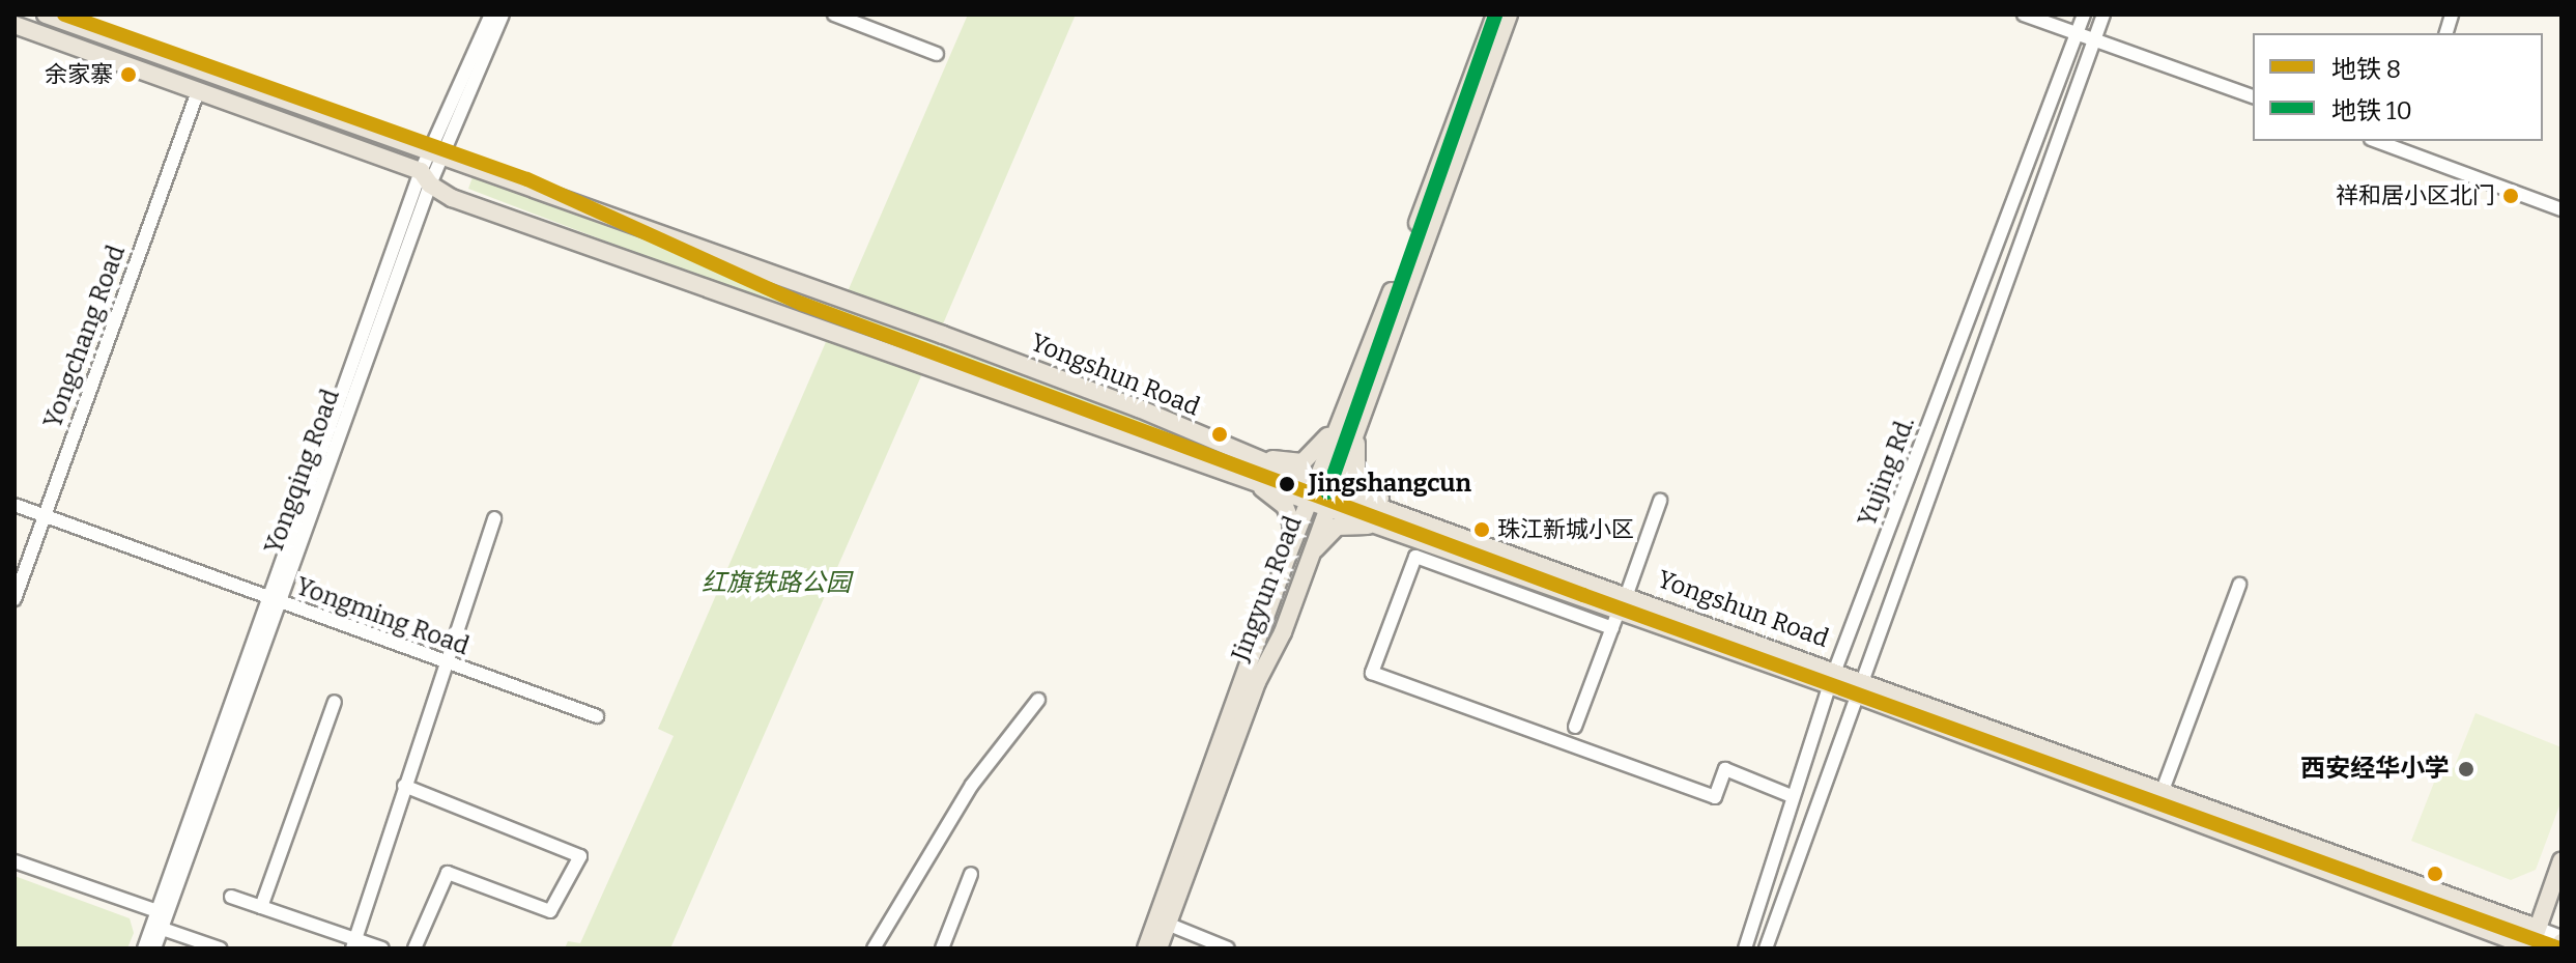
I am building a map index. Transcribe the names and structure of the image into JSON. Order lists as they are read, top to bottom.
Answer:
{
  "streets": {
    "main road": ["Yongshun Road", "Jingyun Road"],
    "street": [
      "Yongchang Road",
      "Yongqing Road",
      "Yujing Rd.",
      "Yongming Road"
    ]
  },
  "crossings": [
    ["Yongchang Road", "Yongshun Road"],
    ["Yongchang Road", "Yongming Road"],
    ["Yongshun Road", "Yongqing Road"],
    ["Yongshun Road", "Yujing Rd."],
    ["Yongshun Road", "Jingyun Road"],
    ["Yongqing Road", "Yongming Road"]
  ],
  "parks": ["红旗铁路公园"],
  "places": [
    "余家寨",
    "祥和居小区北门",
    "Jingshangcun",
    "珠江新城小区",
    "西安经华小学"
  ],
  "lines": ["metro line 8", "metro line 10"],
  "legend": ["地铁 8", "地铁 10"]
}
